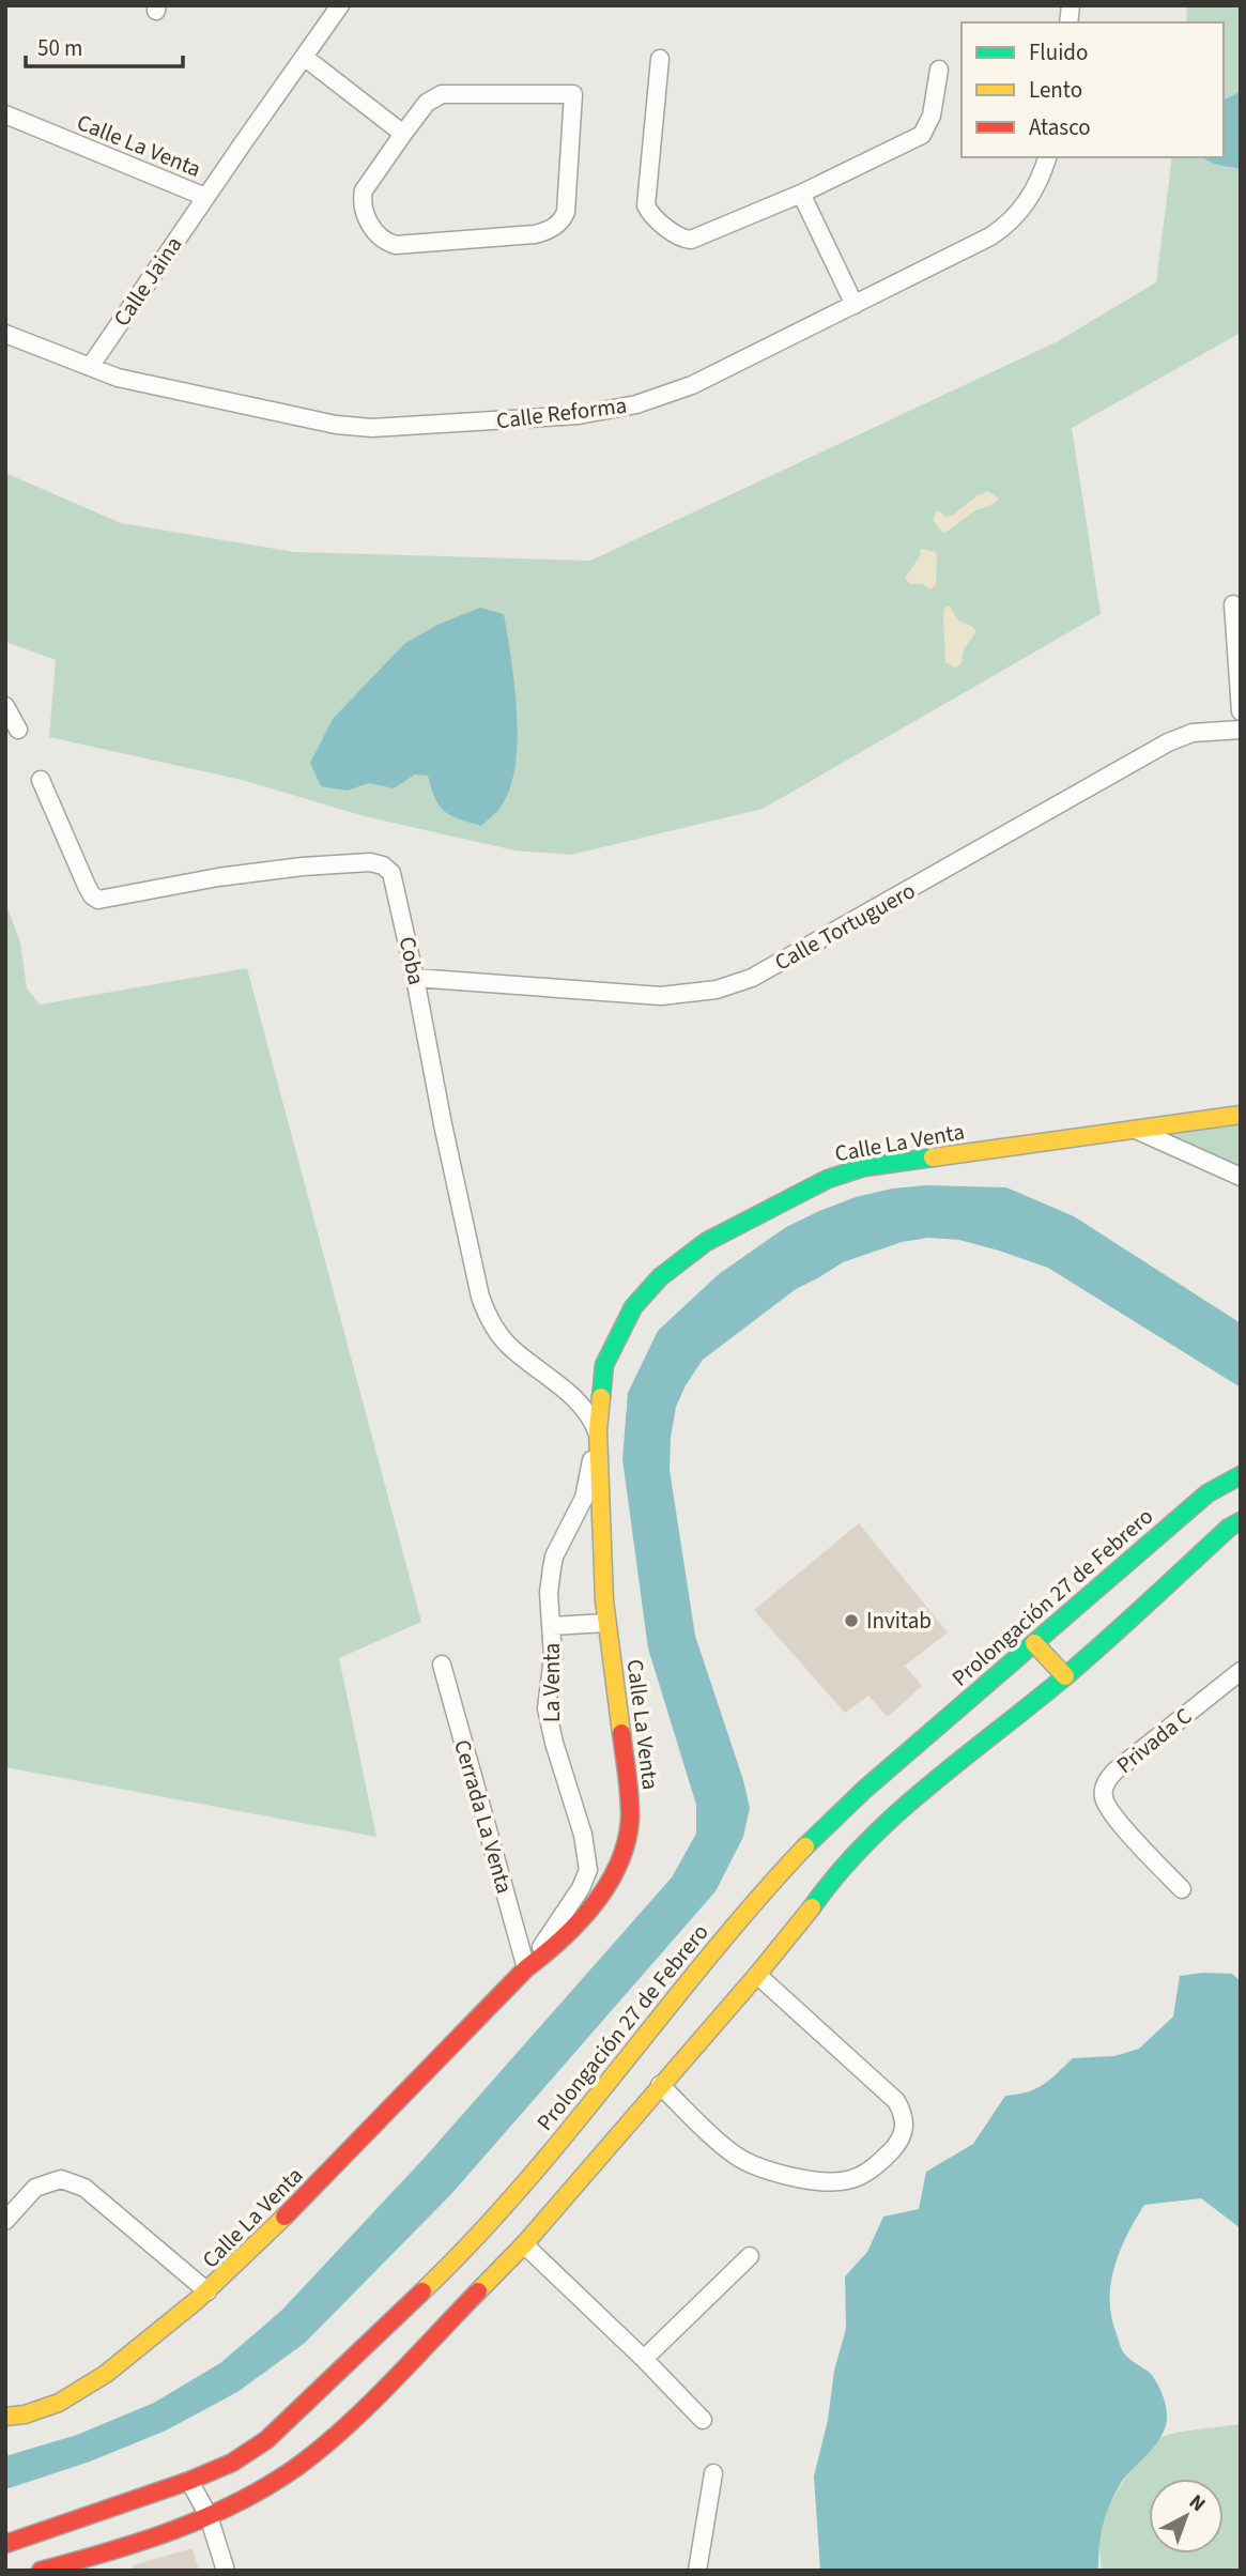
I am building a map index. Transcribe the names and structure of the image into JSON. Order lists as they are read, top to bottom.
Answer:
{
  "streets": {
    "street": [
      "Calle La Venta",
      "Calle Jaina",
      "Calle Reforma",
      "Calle Tortuguero",
      "Coba",
      "Prolongación 27 de Febrero",
      "La Venta",
      "Privada C",
      "Cerrada La Venta"
    ]
  },
  "crossings": [
    ["Calle La Venta", "Calle Jaina"],
    ["Calle La Venta", "Coba"],
    ["Calle La Venta", "La Venta"],
    ["Calle La Venta", "Cerrada La Venta"],
    ["Calle Jaina", "Calle Reforma"],
    ["Calle Tortuguero", "Coba"],
    ["Coba", "La Venta"],
    ["La Venta", "Cerrada La Venta"]
  ],
  "places": ["Invitab"],
  "legend": ["Fluido", "Lento", "Atasco"],
  "scale_bar": "50 m",
  "north": "top right"
}
